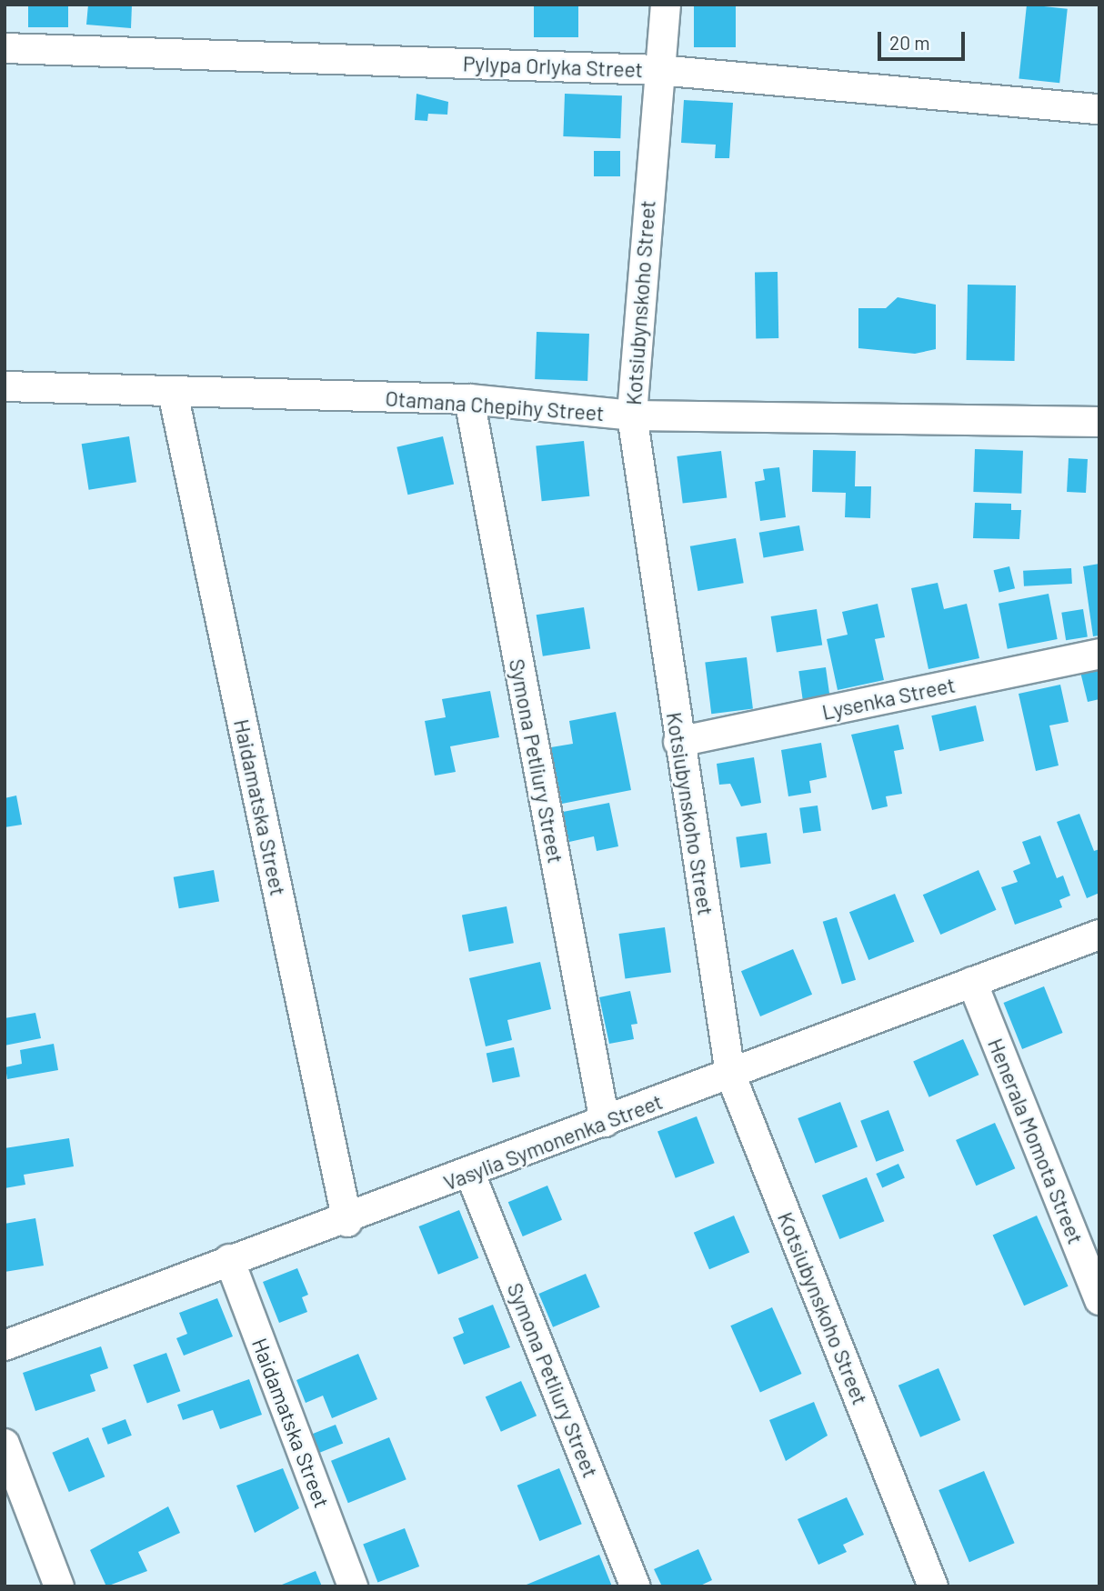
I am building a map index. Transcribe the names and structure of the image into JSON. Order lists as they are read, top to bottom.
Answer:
{
  "streets": {
    "street": [
      "Pylypa Orlyka Street",
      "Kotsiubynskoho Street",
      "Otamana Chepihy Street",
      "Lysenka Street",
      "Symona Petliury Street",
      "Haidamatska Street",
      "Henerala Momota Street",
      "Vasylia Symonenka Street"
    ]
  },
  "crossings": [
    ["Pylypa Orlyka Street", "Kotsiubynskoho Street"],
    ["Kotsiubynskoho Street", "Otamana Chepihy Street"],
    ["Kotsiubynskoho Street", "Lysenka Street"],
    ["Kotsiubynskoho Street", "Vasylia Symonenka Street"],
    ["Otamana Chepihy Street", "Symona Petliury Street"],
    ["Otamana Chepihy Street", "Haidamatska Street"],
    ["Symona Petliury Street", "Vasylia Symonenka Street"],
    ["Haidamatska Street", "Vasylia Symonenka Street"],
    ["Henerala Momota Street", "Vasylia Symonenka Street"]
  ],
  "scale_bar": "20 m"
}
